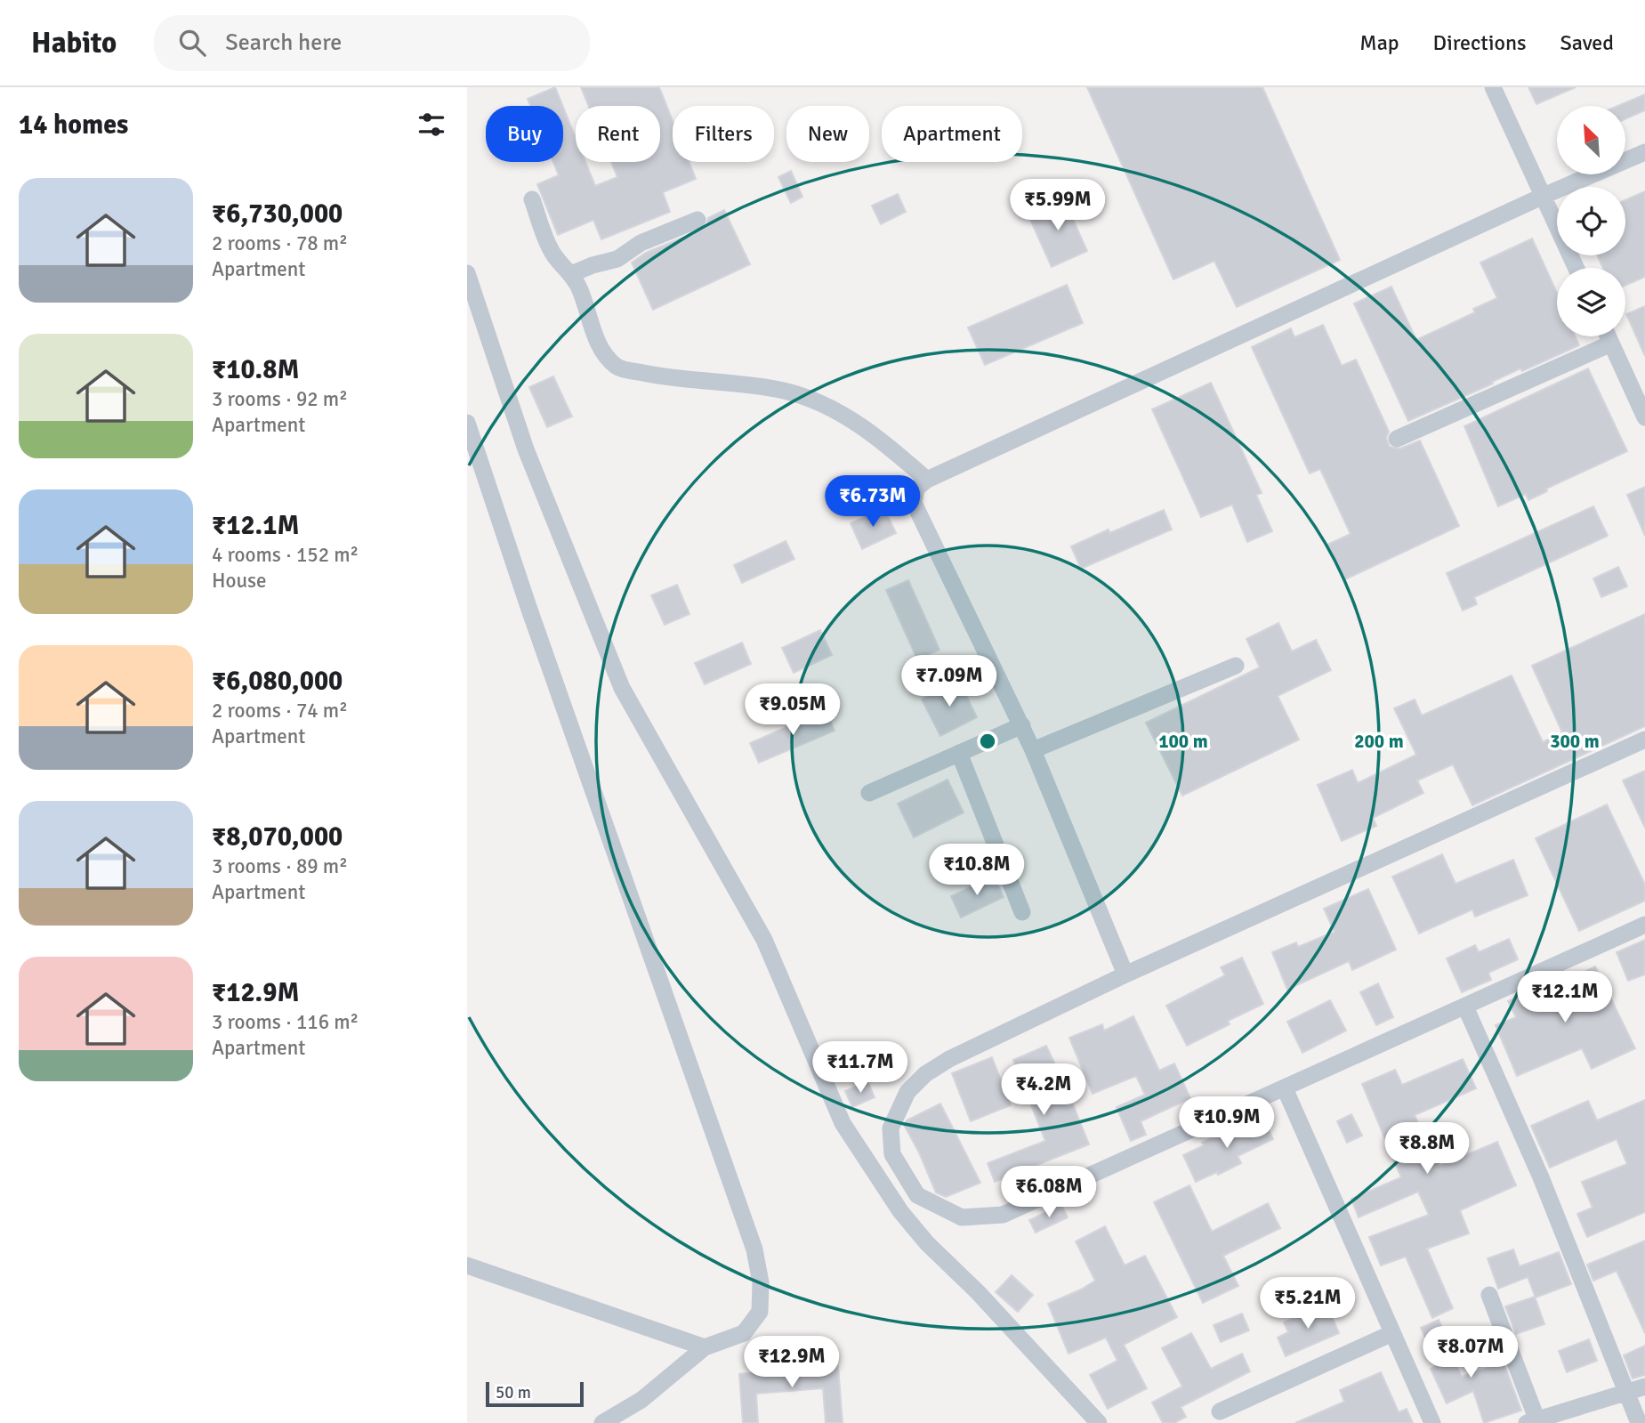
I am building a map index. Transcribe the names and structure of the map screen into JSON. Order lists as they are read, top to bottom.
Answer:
{
  "scale_bar": "50 m",
  "north": "top left",
  "page": {
    "header": "Habito",
    "search": "Search here",
    "nav": ["Map", "Directions", "Saved"],
    "heading": "14 homes",
    "chip": [
      "Buy",
      "Rent",
      "Filters",
      "New",
      "Apartment"
    ],
    "list": [
      {
        "name": "₹6,730,000",
        "note": "2 rooms · 78 m² · Apartment"
      },
      {
        "name": "₹10.8M",
        "note": "3 rooms · 92 m² · Apartment"
      },
      {
        "name": "₹12.1M",
        "note": "4 rooms · 152 m² · House"
      },
      {
        "name": "₹6,080,000",
        "note": "2 rooms · 74 m² · Apartment"
      },
      {
        "name": "₹8,070,000",
        "note": "3 rooms · 89 m² · Apartment"
      },
      {
        "name": "₹12.9M",
        "note": "3 rooms · 116 m² · Apartment"
      }
    ],
    "price": [
      "₹5.99M",
      "₹6.73M",
      "₹7.09M",
      "₹9.05M",
      "₹10.8M",
      "₹12.1M",
      "₹11.7M",
      "₹4.2M",
      "₹10.9M",
      "₹8.8M",
      "₹6.08M",
      "₹5.21M",
      "₹8.07M",
      "₹12.9M"
    ],
    "scale": "50 m"
  },
  "rings": ["100 m", "200 m", "300 m"]
}
